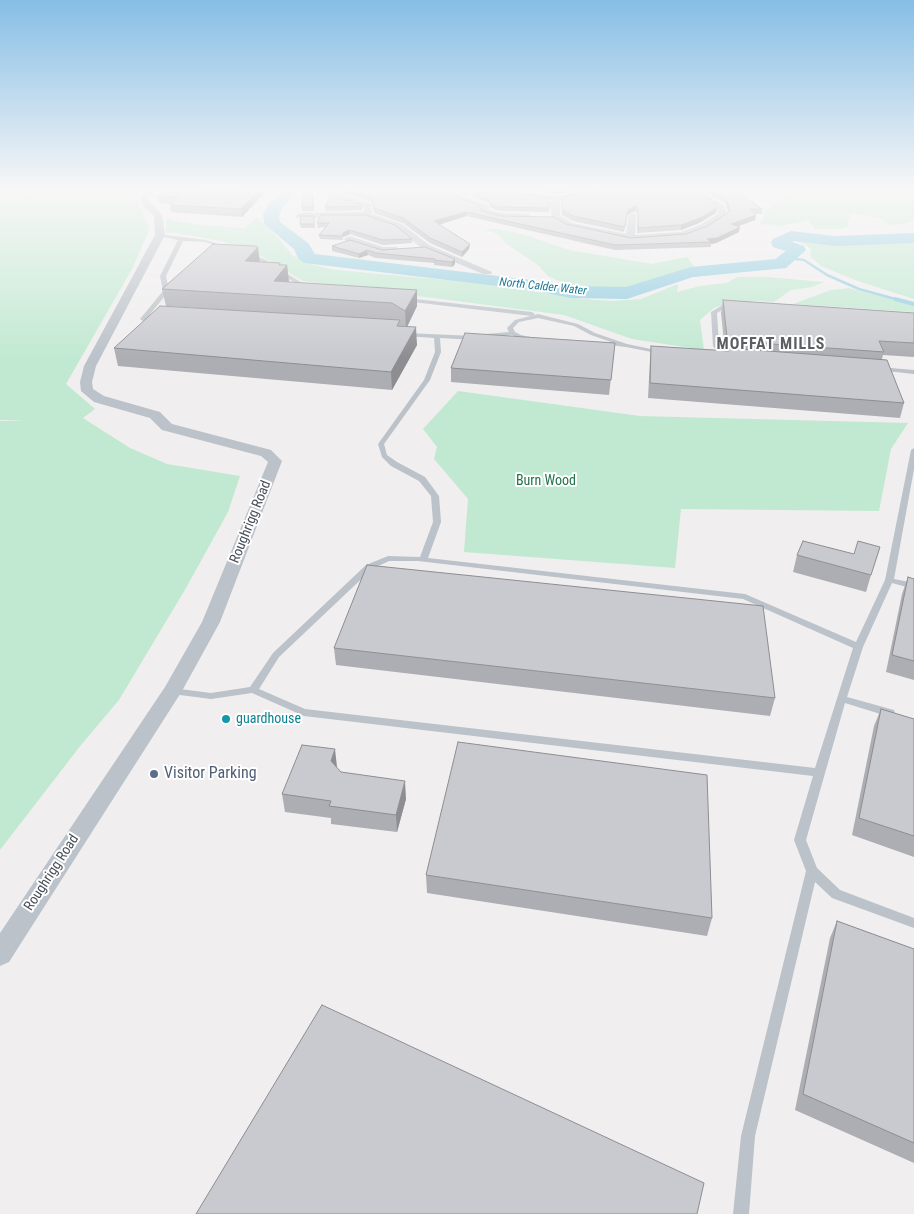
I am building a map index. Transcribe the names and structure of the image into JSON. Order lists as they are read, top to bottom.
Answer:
{
  "streets": {
    "street": ["Roughrigg Road"]
  },
  "districts": ["MOFFAT MILLS"],
  "water": ["North Calder Water"],
  "parks": ["Burn Wood"],
  "places": ["guardhouse", "Visitor Parking"]
}
